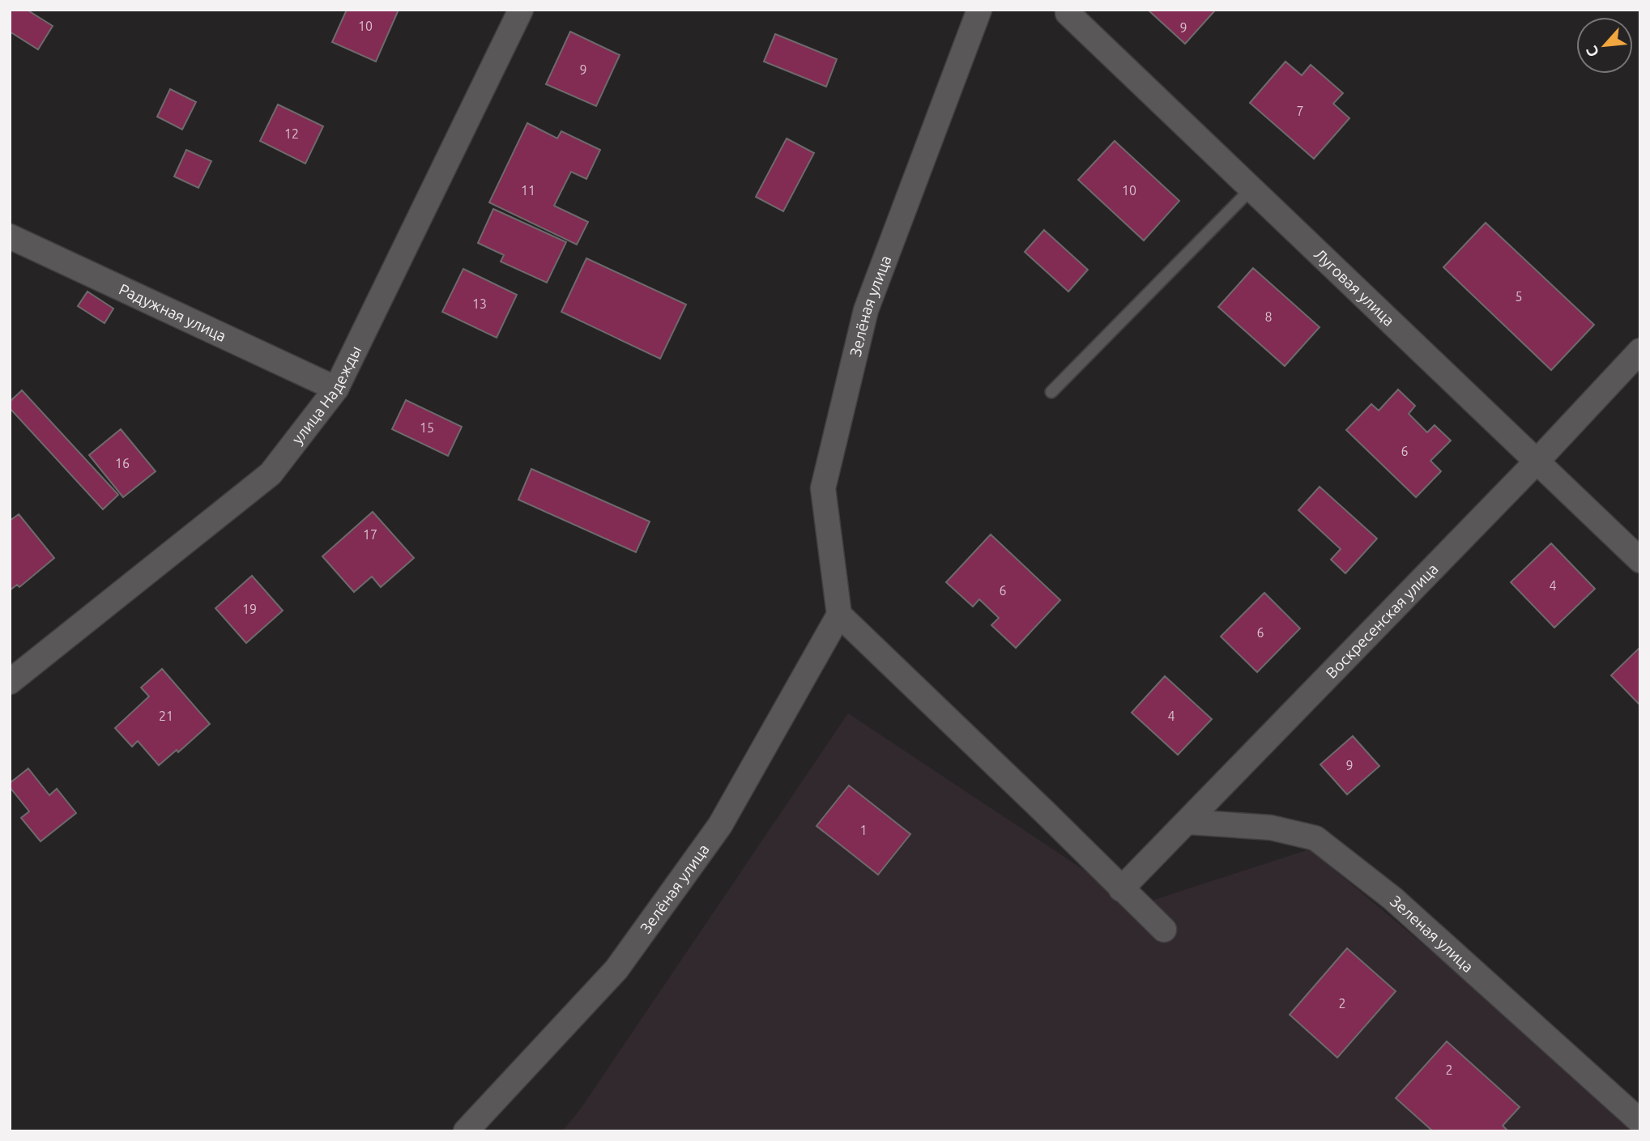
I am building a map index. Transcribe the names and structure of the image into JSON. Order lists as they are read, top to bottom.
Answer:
{
  "streets": {
    "street": [
      "Луговая улица",
      "Зелёная улица",
      "Радужная улица",
      "улица Надежды",
      "Воскресенская улица",
      "Зеленая улица"
    ]
  },
  "crossings": [
    ["Луговая улица", "Воскресенская улица"],
    ["Радужная улица", "улица Надежды"],
    ["Воскресенская улица", "Зеленая улица"]
  ],
  "house_numbers": [
    "10",
    "9",
    "9",
    "7",
    "12",
    "11",
    "10",
    "5",
    "13",
    "8",
    "15",
    "6",
    "16",
    "17",
    "4",
    "6",
    "19",
    "6",
    "21",
    "4",
    "9",
    "1",
    "2",
    "2"
  ],
  "north": "bottom left"
}
